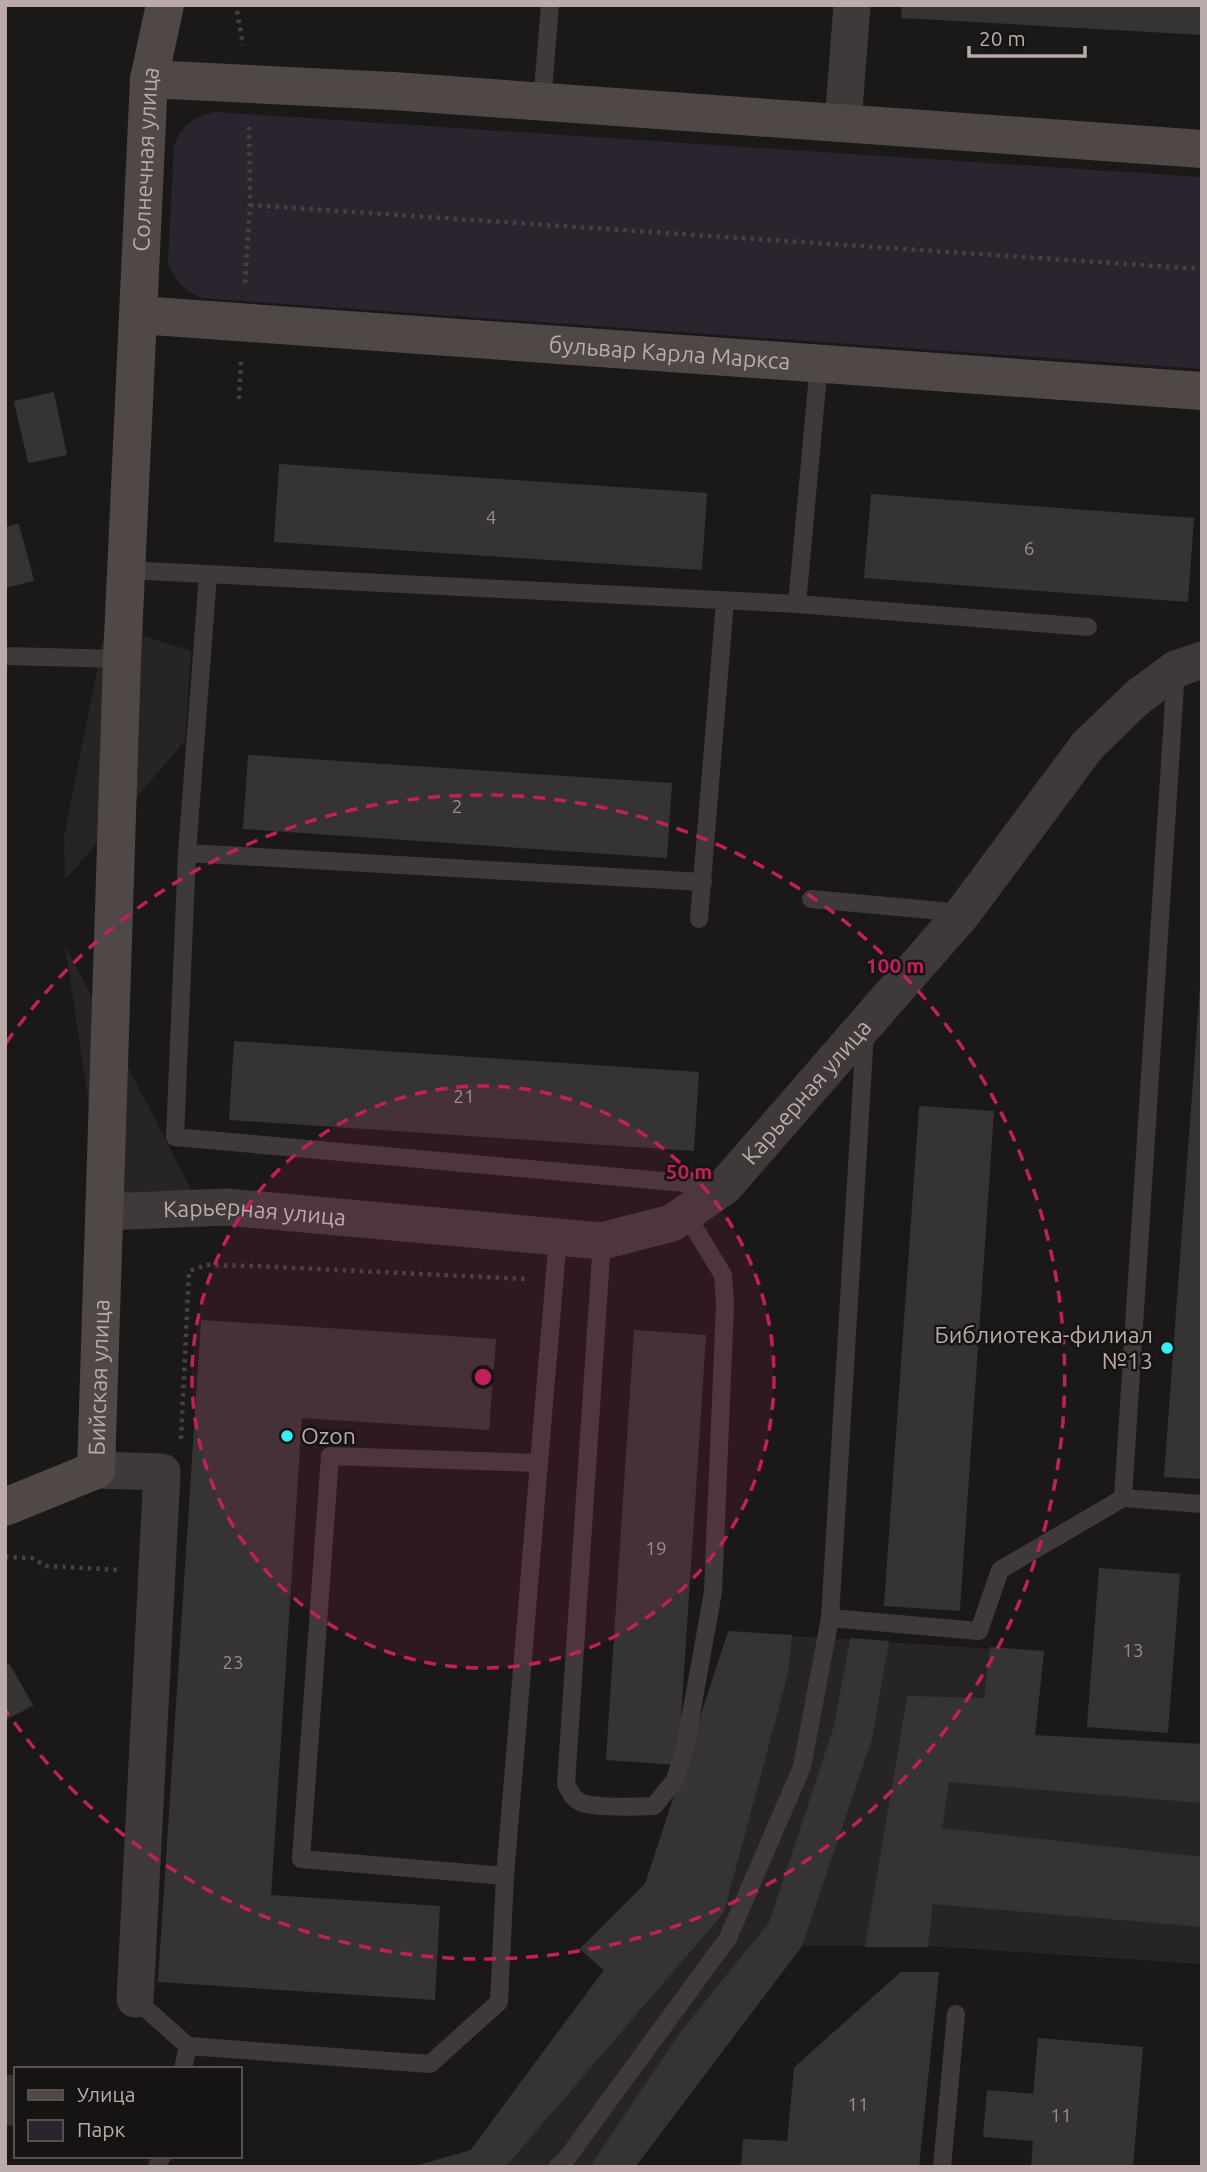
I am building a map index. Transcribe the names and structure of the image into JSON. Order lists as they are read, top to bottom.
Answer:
{
  "streets": {
    "street": [
      "Солнечная улица",
      "бульвар Карла Маркса",
      "Карьерная улица",
      "Бийская улица"
    ]
  },
  "crossings": [
    ["Солнечная улица", "бульвар Карла Маркса"],
    ["Солнечная улица", "Бийская улица"],
    ["Карьерная улица", "Бийская улица"]
  ],
  "places": ["Библиотека-филиал №13", "Ozon"],
  "house_numbers": [
    "4",
    "6",
    "2",
    "21",
    "19",
    "13",
    "23",
    "11",
    "11"
  ],
  "legend": ["Улица", "Парк"],
  "scale_bar": "20 m",
  "rings": ["100 m", "50 m"]
}
